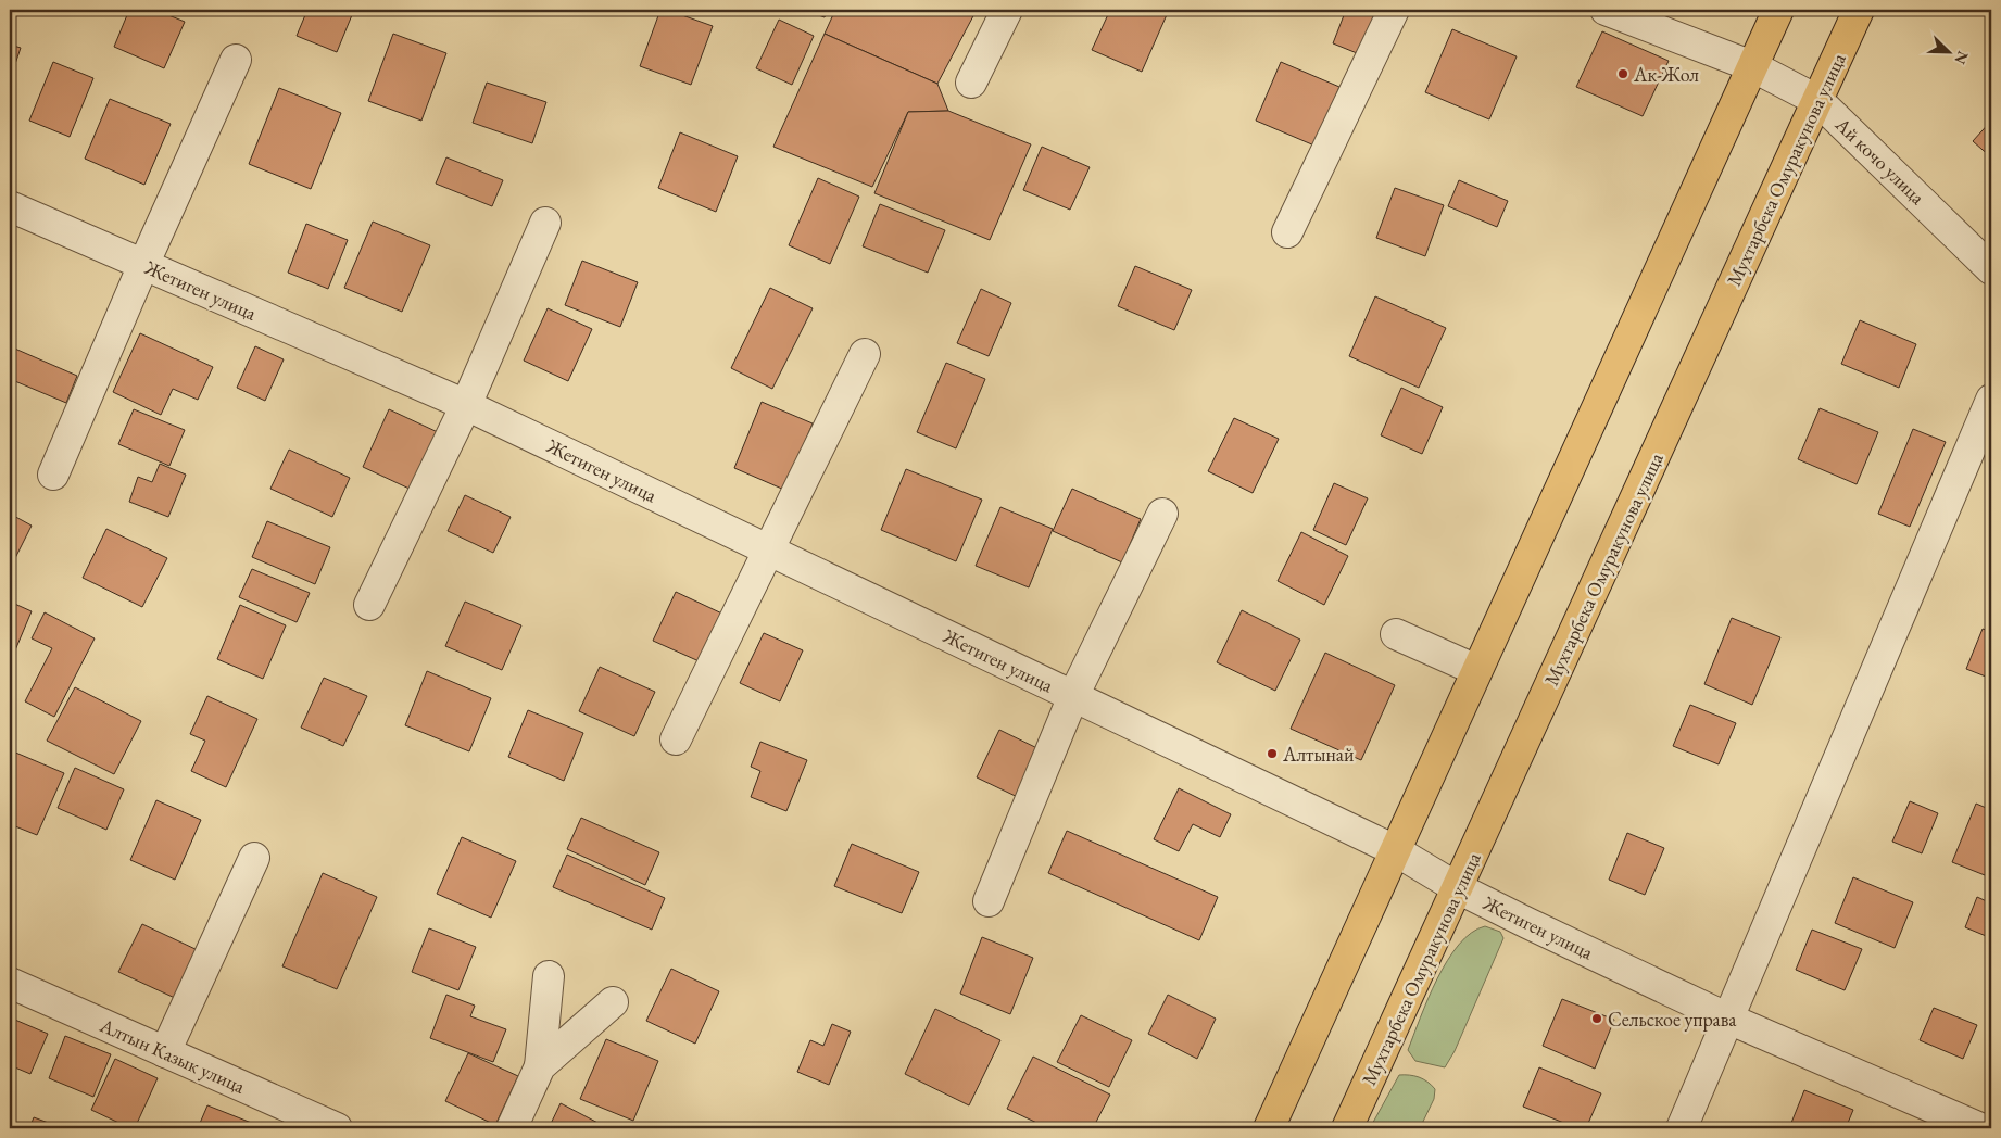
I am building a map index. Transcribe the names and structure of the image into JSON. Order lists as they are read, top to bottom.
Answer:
{
  "streets": {
    "main road": ["Мухтарбека Омуракунова улица"],
    "street": ["Ай кочо улица", "Жетиген улица", "Алтын Казык улица"]
  },
  "crossings": [
    ["Ай кочо улица", "Мухтарбека Омуракунова улица"],
    ["Мухтарбека Омуракунова улица", "Жетиген улица"]
  ],
  "places": ["Ак-Жол", "Алтынай", "Сельское управа"],
  "north": "bottom right"
}
